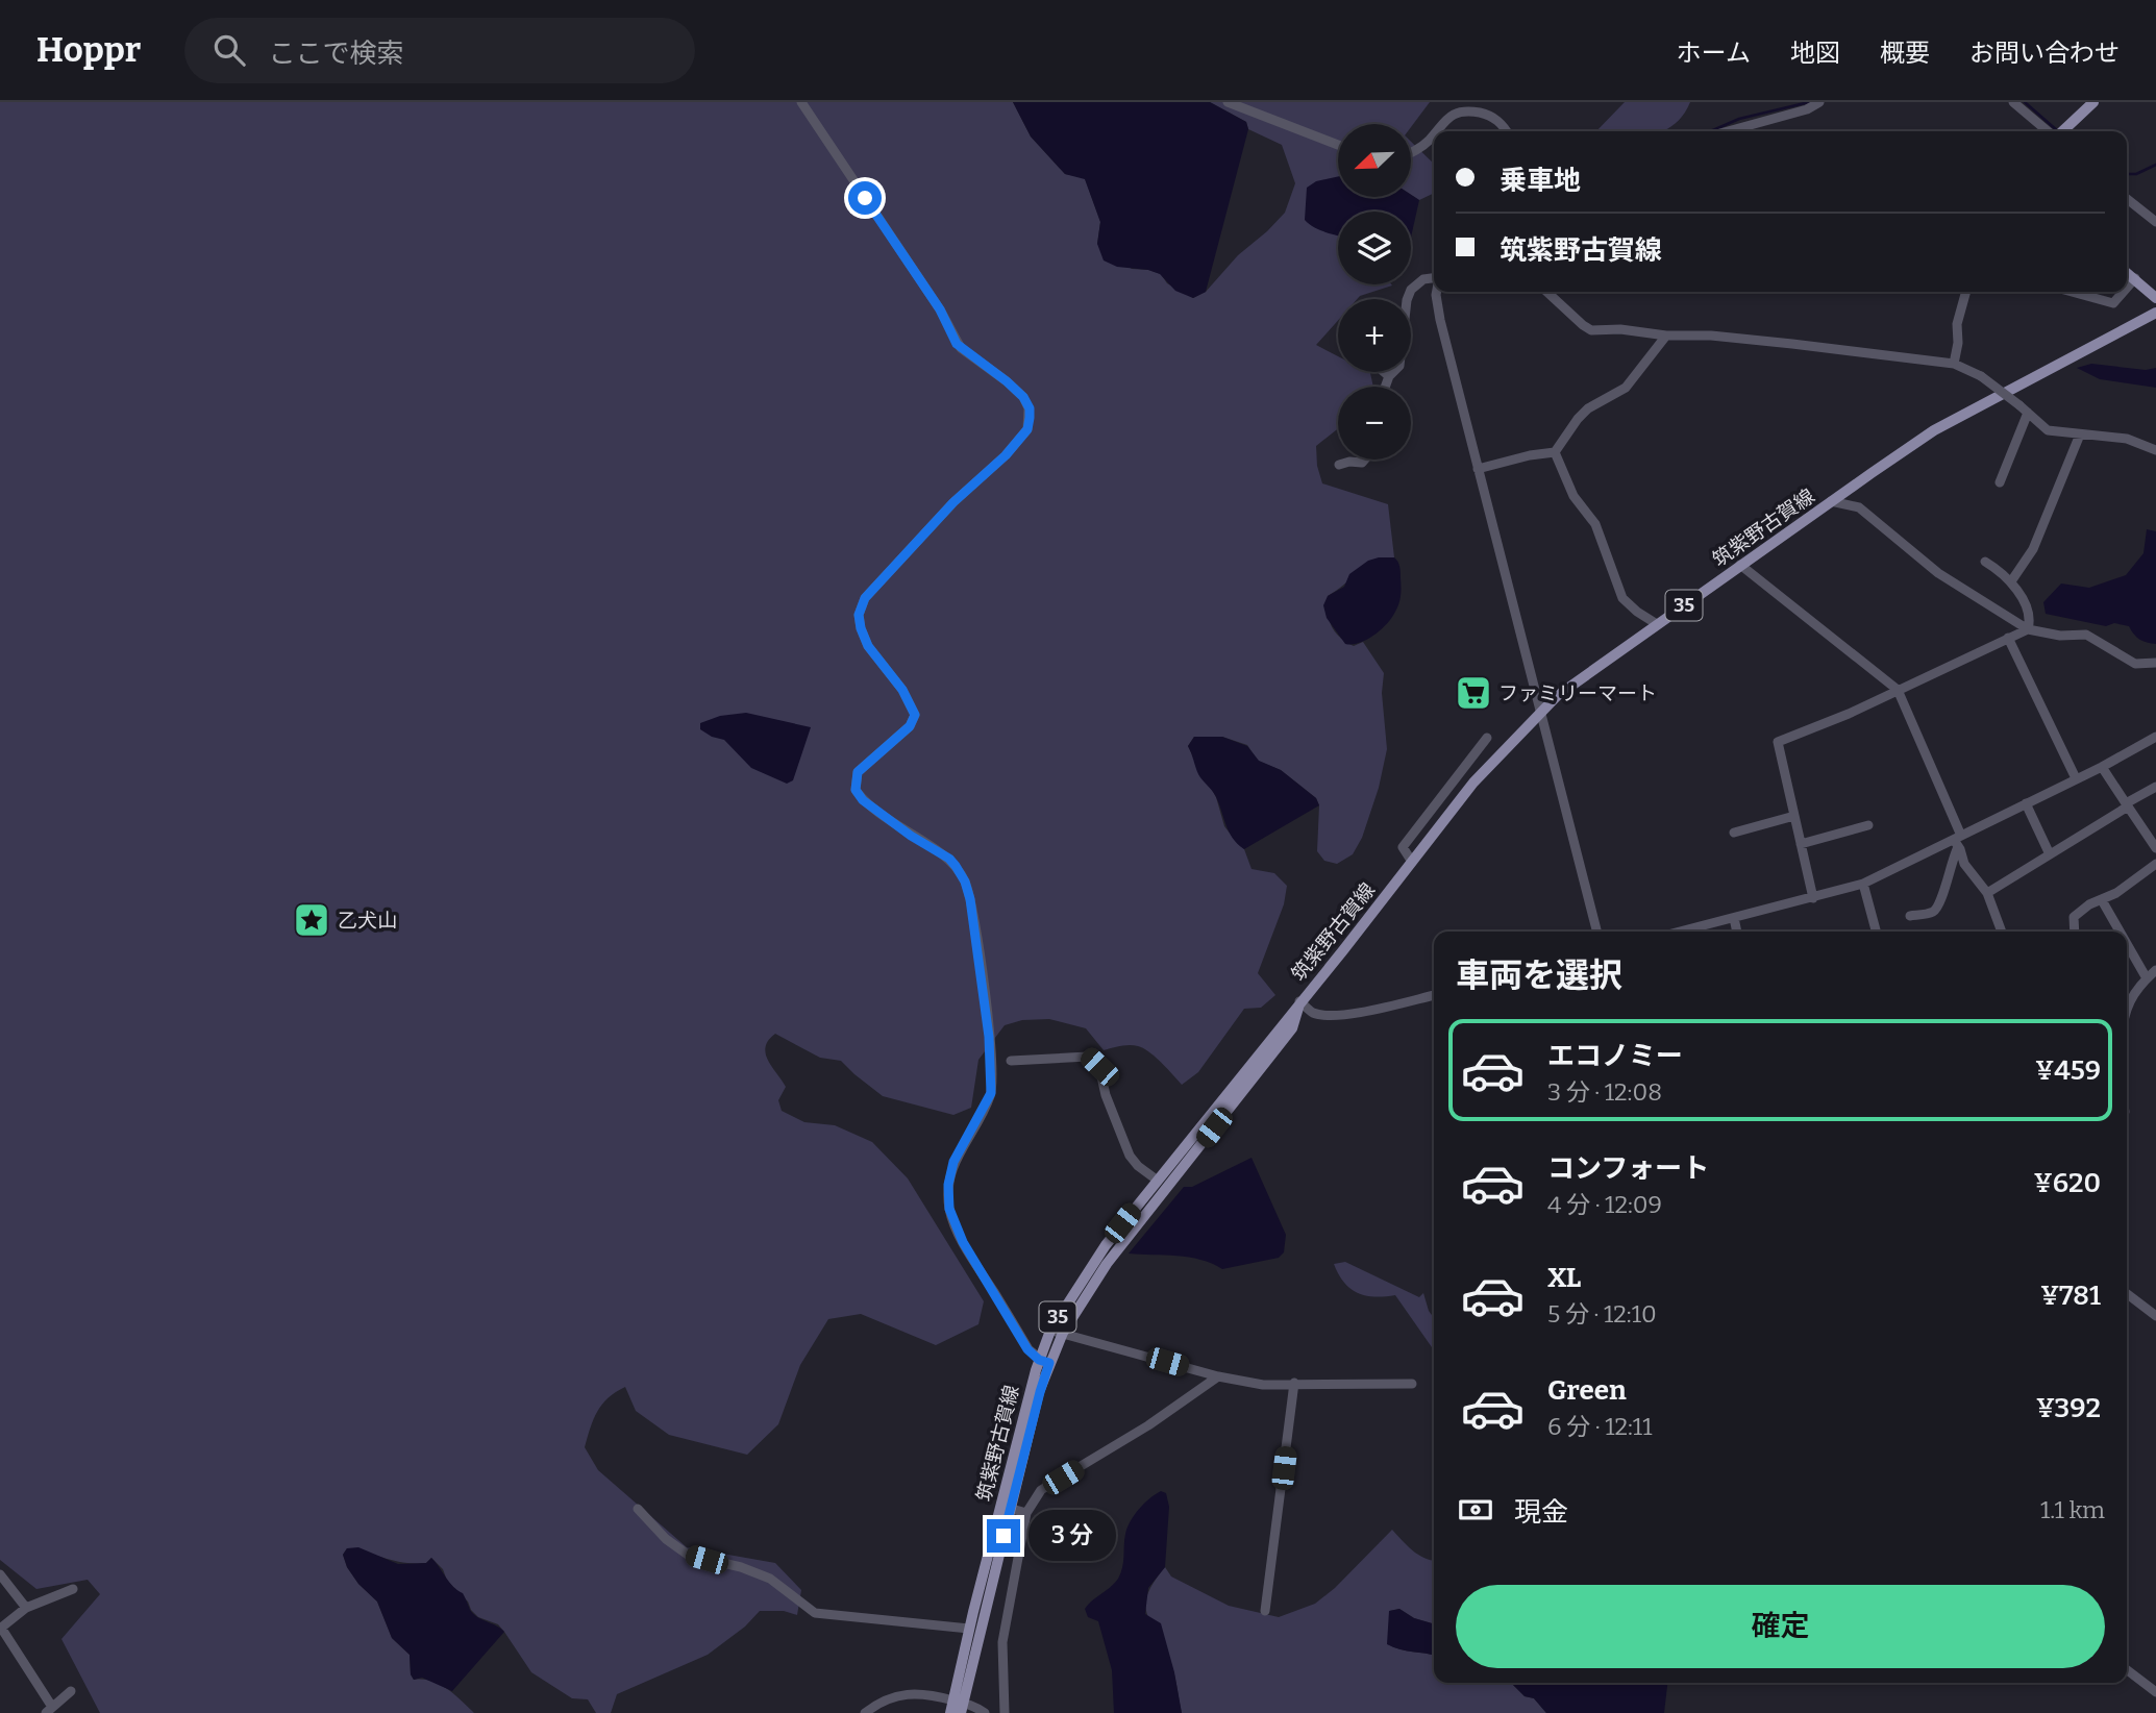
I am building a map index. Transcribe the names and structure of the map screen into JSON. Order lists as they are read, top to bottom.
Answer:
{
  "streets": {
    "main road": ["筑紫野古賀線", "35"]
  },
  "places": {
    "supermarket": ["ファミリーマート"],
    "place": ["乙犬山"]
  },
  "north": "bottom left",
  "page": {
    "header": "Hoppr",
    "search": "ここで検索",
    "nav": [
      "ホーム",
      "地図",
      "概要",
      "お問い合わせ"
    ],
    "map_buttons": ["+", "−"],
    "banner": ["乗車地", "筑紫野古賀線"],
    "heading": "車両を選択",
    "list": [
      {
        "name": "エコノミー",
        "note": "3 分 · 12:08",
        "value": "¥459"
      },
      {
        "name": "コンフォート",
        "note": "4 分 · 12:09",
        "value": "¥620"
      },
      {
        "name": "XL",
        "note": "5 分 · 12:10",
        "value": "¥781"
      },
      {
        "name": "Green",
        "note": "6 分 · 12:11",
        "value": "¥392"
      }
    ],
    "pay": ["現金", "1.1 km"],
    "bubble": "3 分",
    "buttons": "確定"
  }
}
